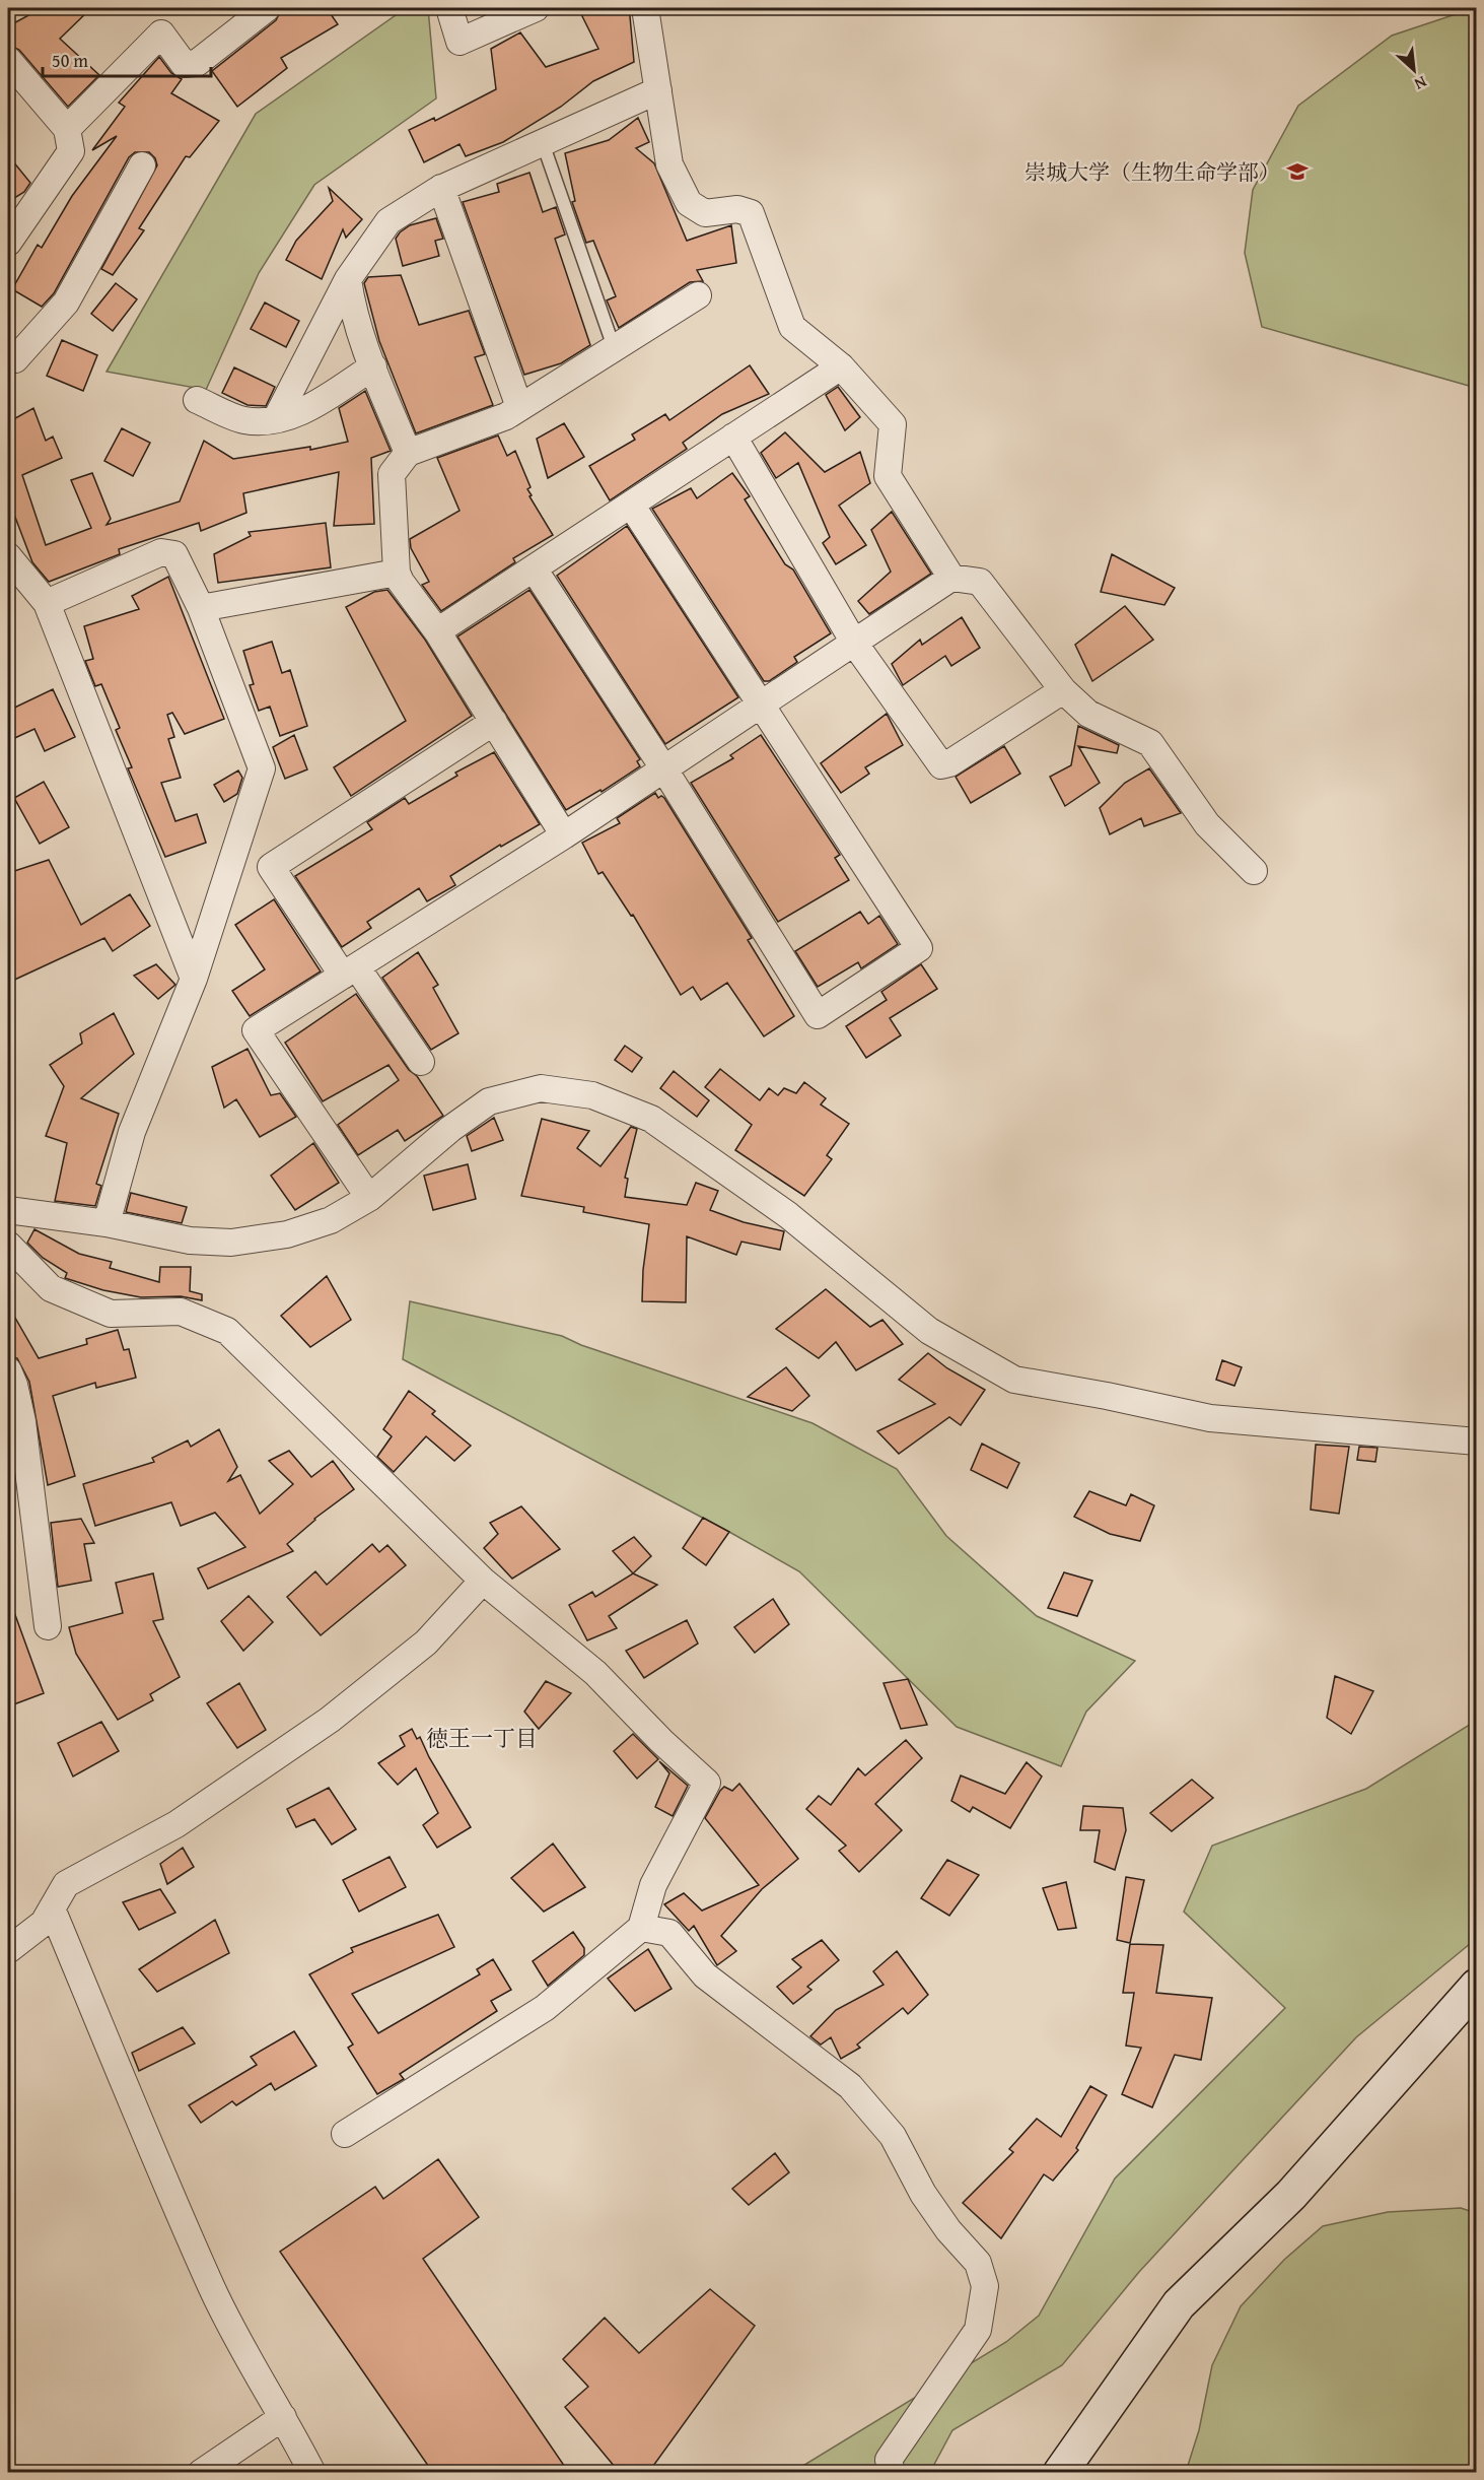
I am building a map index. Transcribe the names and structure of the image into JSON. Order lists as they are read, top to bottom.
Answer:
{
  "districts": ["徳王一丁目"],
  "places": {
    "school or university": ["崇城大学（生物生命学部）"]
  },
  "scale_bar": "50 m",
  "north": "bottom right"
}
